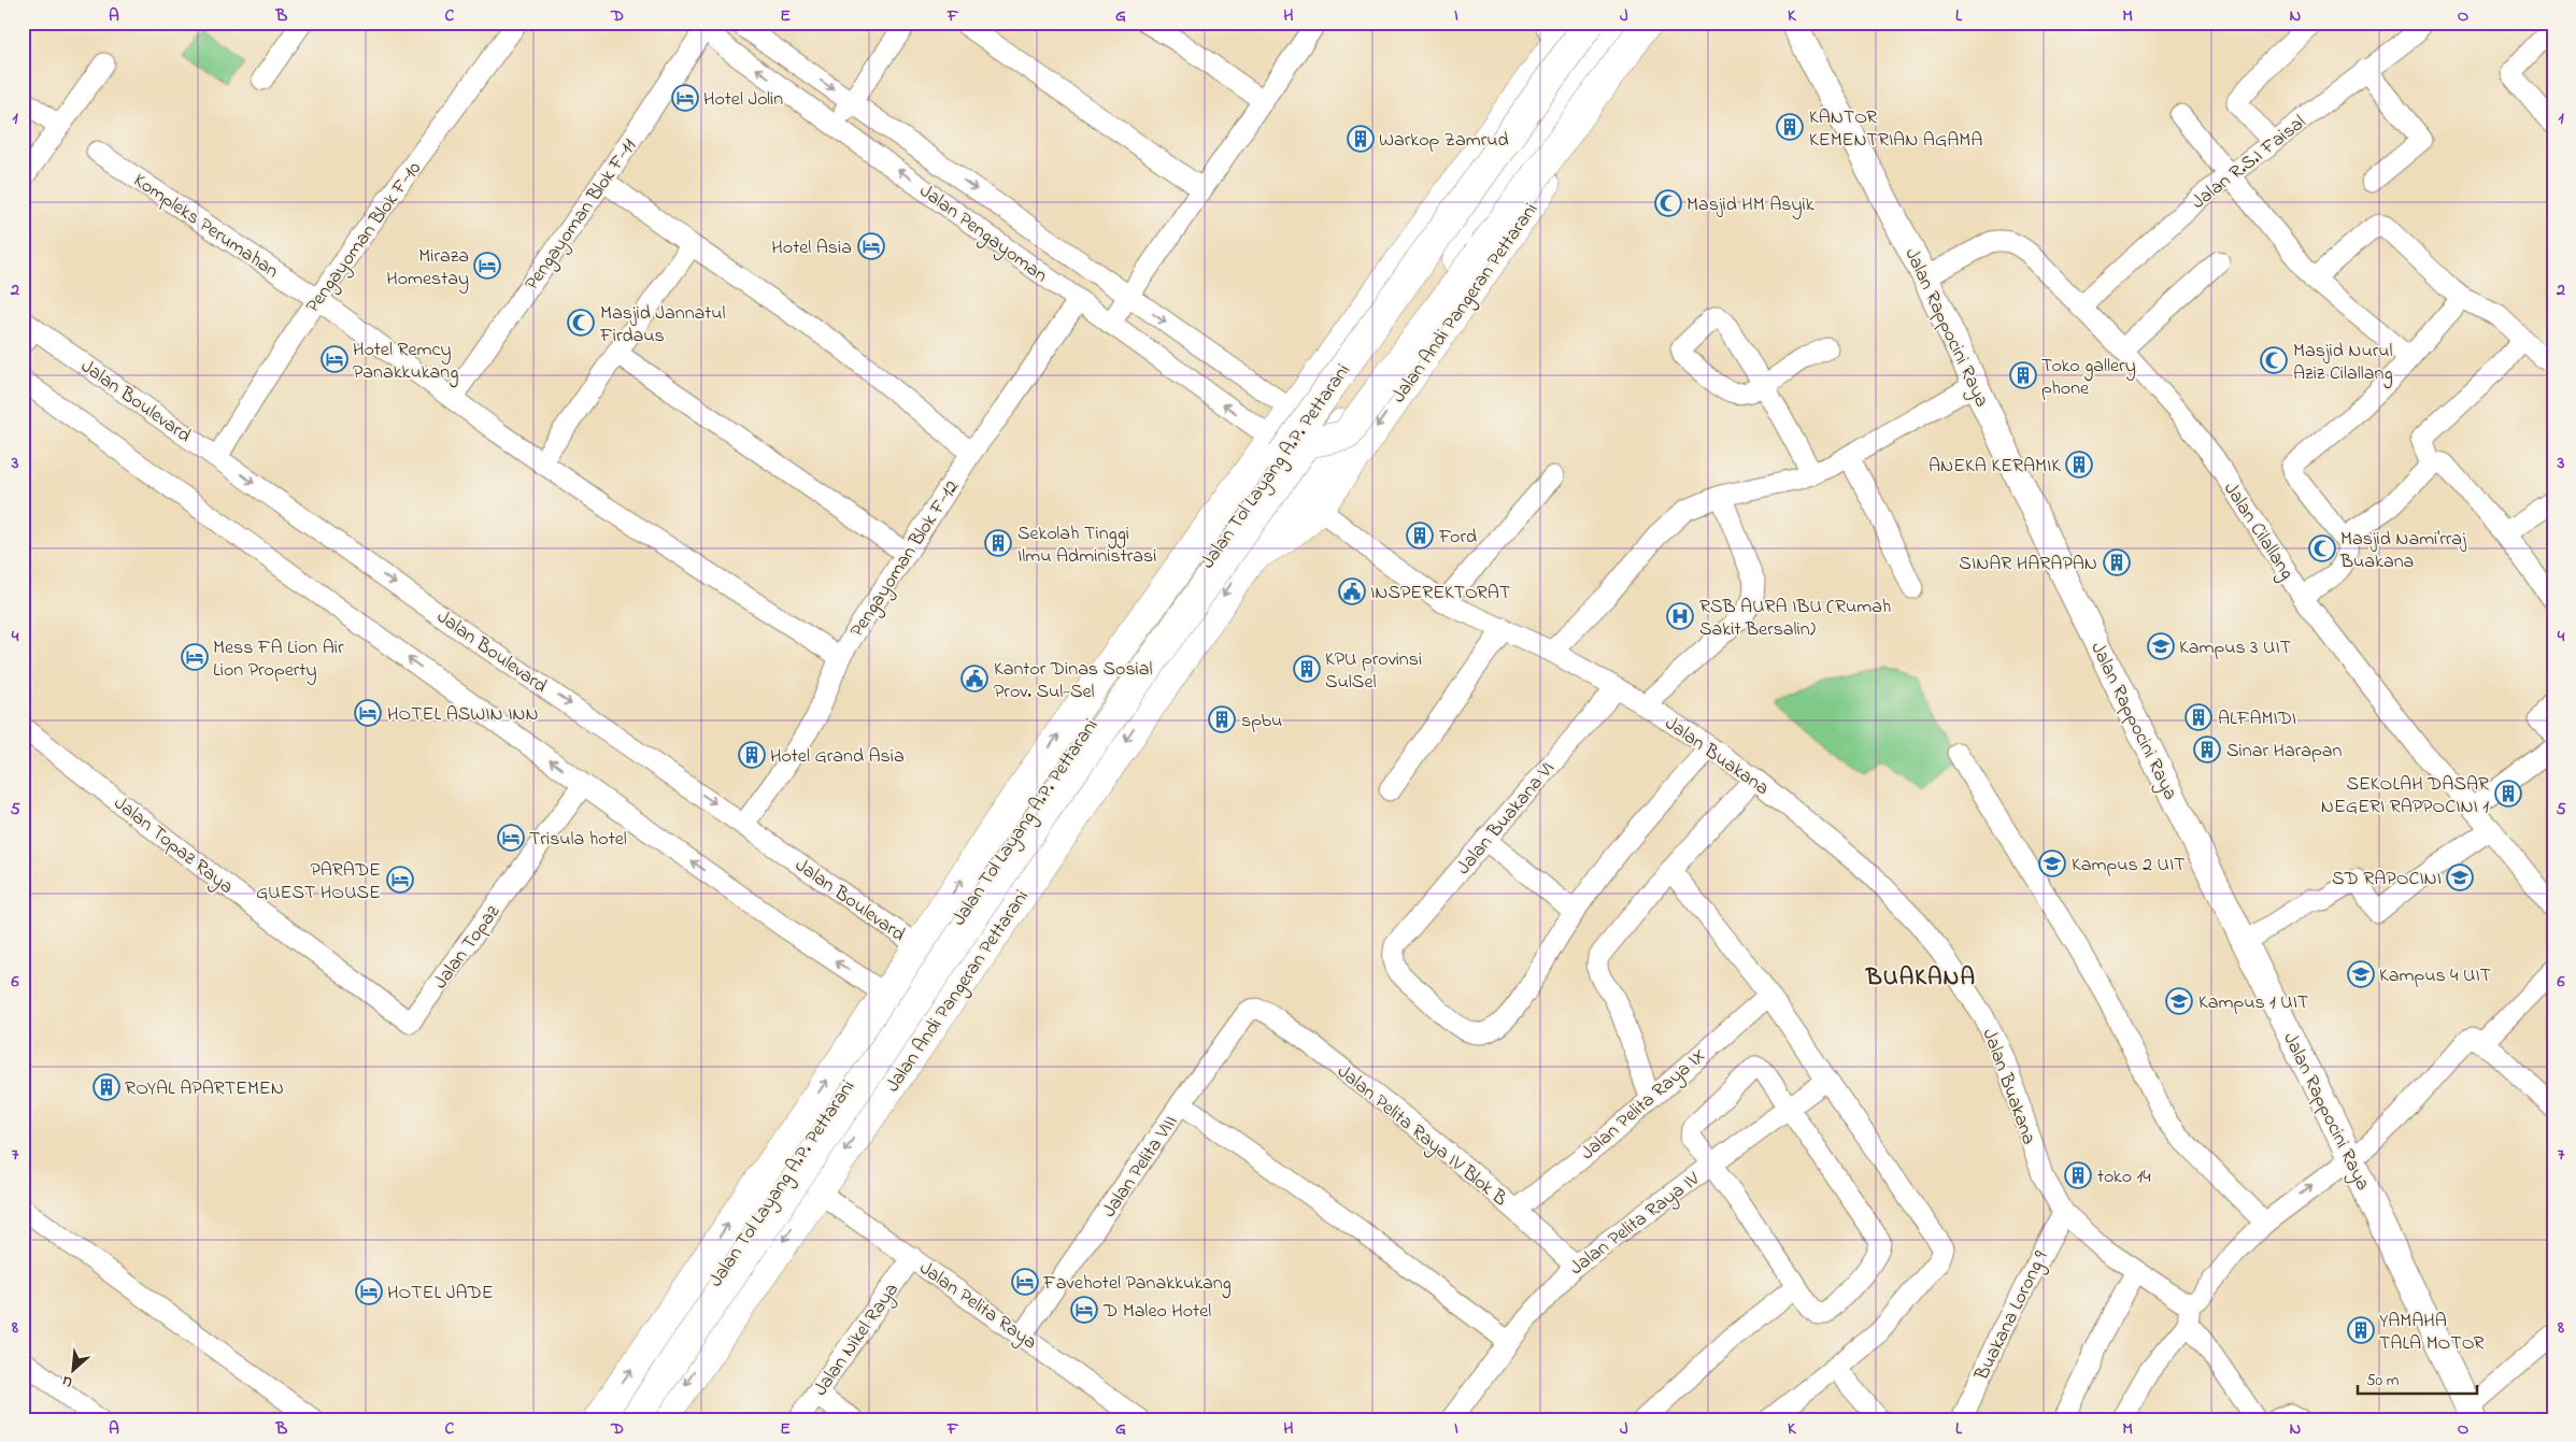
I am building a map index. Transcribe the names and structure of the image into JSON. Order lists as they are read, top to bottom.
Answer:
{
  "streets": {
    "highway": ["Jalan Andi Pangeran Pettarani", "Jalan Tol Layang A.P. Pettarani"],
    "main road": ["Jalan Rappocini Raya"],
    "street": [
      "Jalan R.S.I Faisal",
      "Pengayoman Blok F-11",
      "Kompleks Perumahan",
      "Jalan Pengayoman",
      "Pengayoman Blok F-10",
      "Jalan Boulevard",
      "Jalan Cilallang",
      "Pengayoman Blok F-12",
      "Jalan Buakana",
      "Jalan Buakana VI",
      "Jalan Topaz Raya",
      "Jalan Topaz",
      "Jalan Pelita Raya IX",
      "Jalan Pelita Raya IV Blok B",
      "Jalan Pelita VIII",
      "Jalan Pelita Raya IV",
      "Jalan Pelita Raya",
      "Buakana Lorong 9",
      "Jalan Nikel Raya"
    ]
  },
  "crossings": [
    ["Jalan R.S.I Faisal", "Jalan Cilallang"],
    ["Pengayoman Blok F-11", "Kompleks Perumahan"],
    ["Pengayoman Blok F-11", "Jalan Pengayoman"],
    ["Kompleks Perumahan", "Pengayoman Blok F-10"],
    ["Kompleks Perumahan", "Pengayoman Blok F-12"],
    ["Jalan Pengayoman", "Pengayoman Blok F-12"],
    ["Pengayoman Blok F-10", "Jalan Boulevard"],
    ["Jalan Andi Pangeran Pettarani", "Jalan Boulevard"],
    ["Jalan Andi Pangeran Pettarani", "Jalan Tol Layang A.P. Pettarani"],
    ["Jalan Andi Pangeran Pettarani", "Jalan Buakana"],
    ["Jalan Andi Pangeran Pettarani", "Jalan Pelita Raya"],
    ["Jalan Rappocini Raya", "Jalan Cilallang"],
    ["Jalan Boulevard", "Pengayoman Blok F-12"],
    ["Jalan Buakana", "Jalan Buakana VI"],
    ["Jalan Buakana", "Buakana Lorong 9"],
    ["Jalan Topaz Raya", "Jalan Topaz"],
    ["Jalan Pelita Raya IX", "Jalan Pelita Raya IV Blok B"],
    ["Jalan Pelita Raya IV Blok B", "Jalan Pelita VIII"],
    ["Jalan Pelita Raya IV Blok B", "Jalan Pelita Raya IV"],
    ["Jalan Pelita VIII", "Jalan Pelita Raya"],
    ["Jalan Pelita Raya", "Jalan Nikel Raya"]
  ],
  "districts": ["BUAKANA"],
  "places": {
    "hotel": [
      "Hotel Jolin",
      "Hotel Asia",
      "Miraza Homestay",
      "Hotel Remcy Panakkukang",
      "Mess FA Lion Air Lion Property",
      "HOTEL ASWIN INN",
      "Trisula hotel",
      "PARADE GUEST HOUSE",
      "Favehotel Panakkukang",
      "HOTEL JADE",
      "D Maleo Hotel"
    ],
    "building": [
      "KANTOR KEMENTRIAN AGAMA",
      "Warkop Zamrud",
      "Toko gallery phone",
      "ANEKA KERAMIK",
      "Ford",
      "Sekolah Tinggi Ilmu Administrasi",
      "SINAR HARAPAN",
      "KPU provinsi SulSel",
      "ALFAMIDI",
      "spbu",
      "Sinar Harapan",
      "Hotel Grand Asia",
      "SEKOLAH DASAR NEGERI RAPPOCINI 1",
      "ROYAL APARTEMEN",
      "toko 14",
      "YAMAHA TALA MOTOR"
    ],
    "mosque": [
      "Masjid HM Asyik",
      "Masjid Jannatul Firdaus",
      "Masjid Nurul Aziz Cilallang",
      "Masjid Nami'rraj Buakana"
    ],
    "public building": ["INSPEREKTORAT", "Kantor Dinas Sosial Prov. Sul-Sel"],
    "hospital": ["RSB AURA IBU (Rumah Sakit Bersalin)"],
    "school or university": [
      "Kampus 3 UIT",
      "Kampus 2 UIT",
      "SD RAPOCINI",
      "Kampus 4 UIT",
      "Kampus 1 UIT"
    ]
  },
  "scale_bar": "50 m",
  "north": "bottom left",
  "grid": {
    "columns": [
      "A",
      "B",
      "C",
      "D",
      "E",
      "F",
      "G",
      "H",
      "I",
      "J",
      "K",
      "L",
      "M",
      "N",
      "O"
    ],
    "rows": [
      "1",
      "2",
      "3",
      "4",
      "5",
      "6",
      "7",
      "8"
    ]
  }
}
